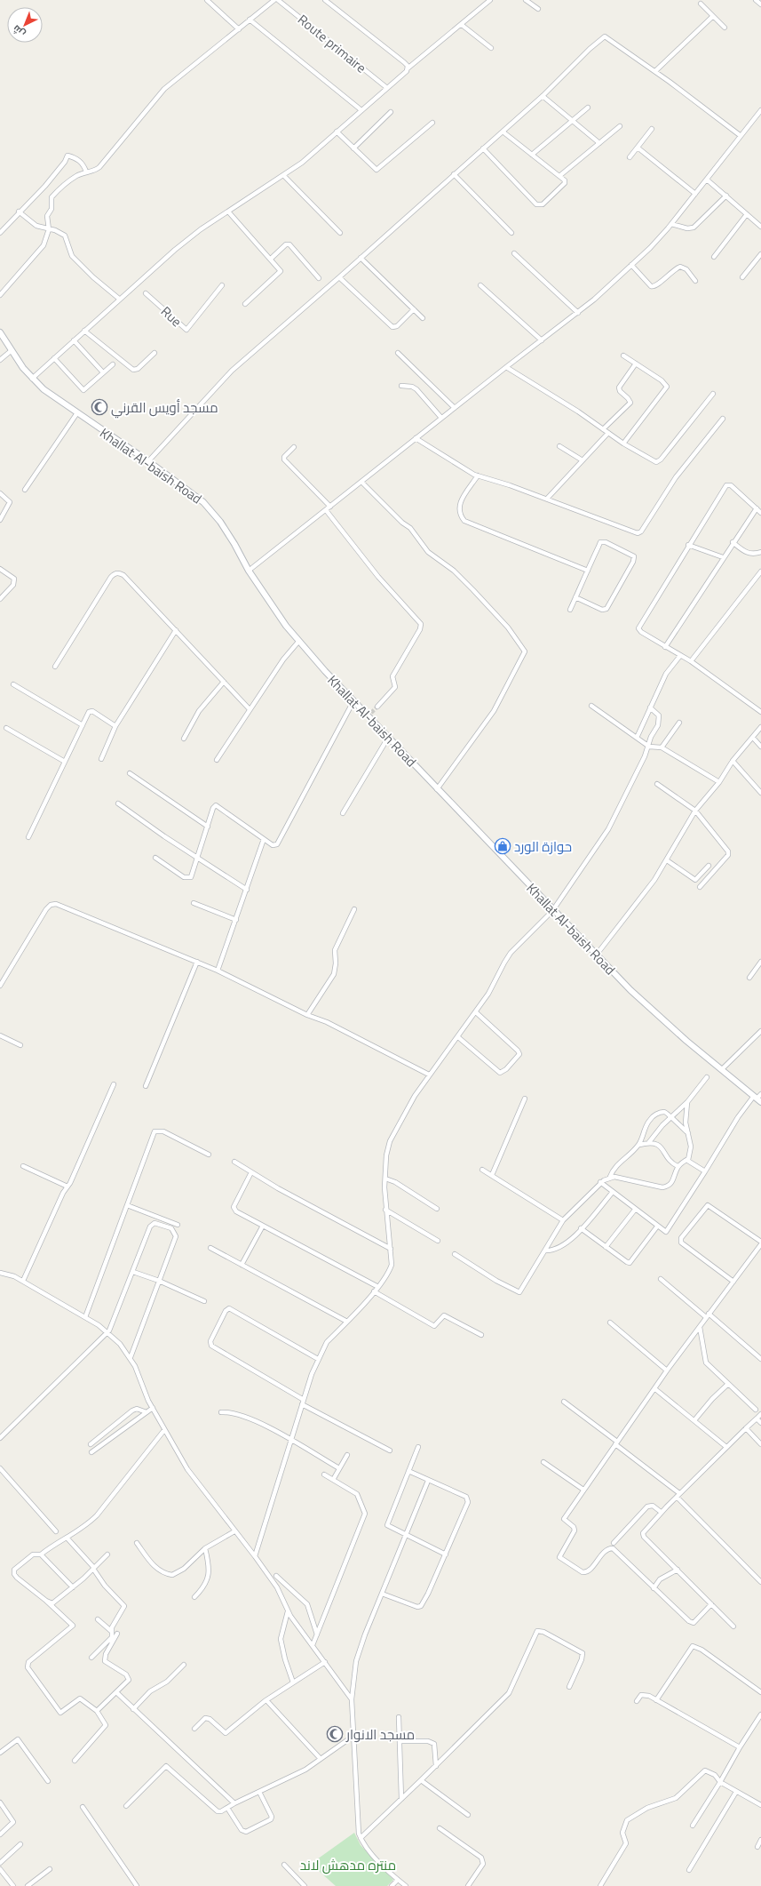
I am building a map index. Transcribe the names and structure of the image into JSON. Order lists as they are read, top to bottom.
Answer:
{
  "streets": {
    "street": ["Route primaire", "Rue", "Khallat Al-baish Road"]
  },
  "parks": ["منتره مدهش لاند"],
  "places": {
    "mosque": ["مسجد أويس القرني", "مسجد الانوار"],
    "shop": ["حوازة الورد"]
  },
  "north": "bottom left"
}
